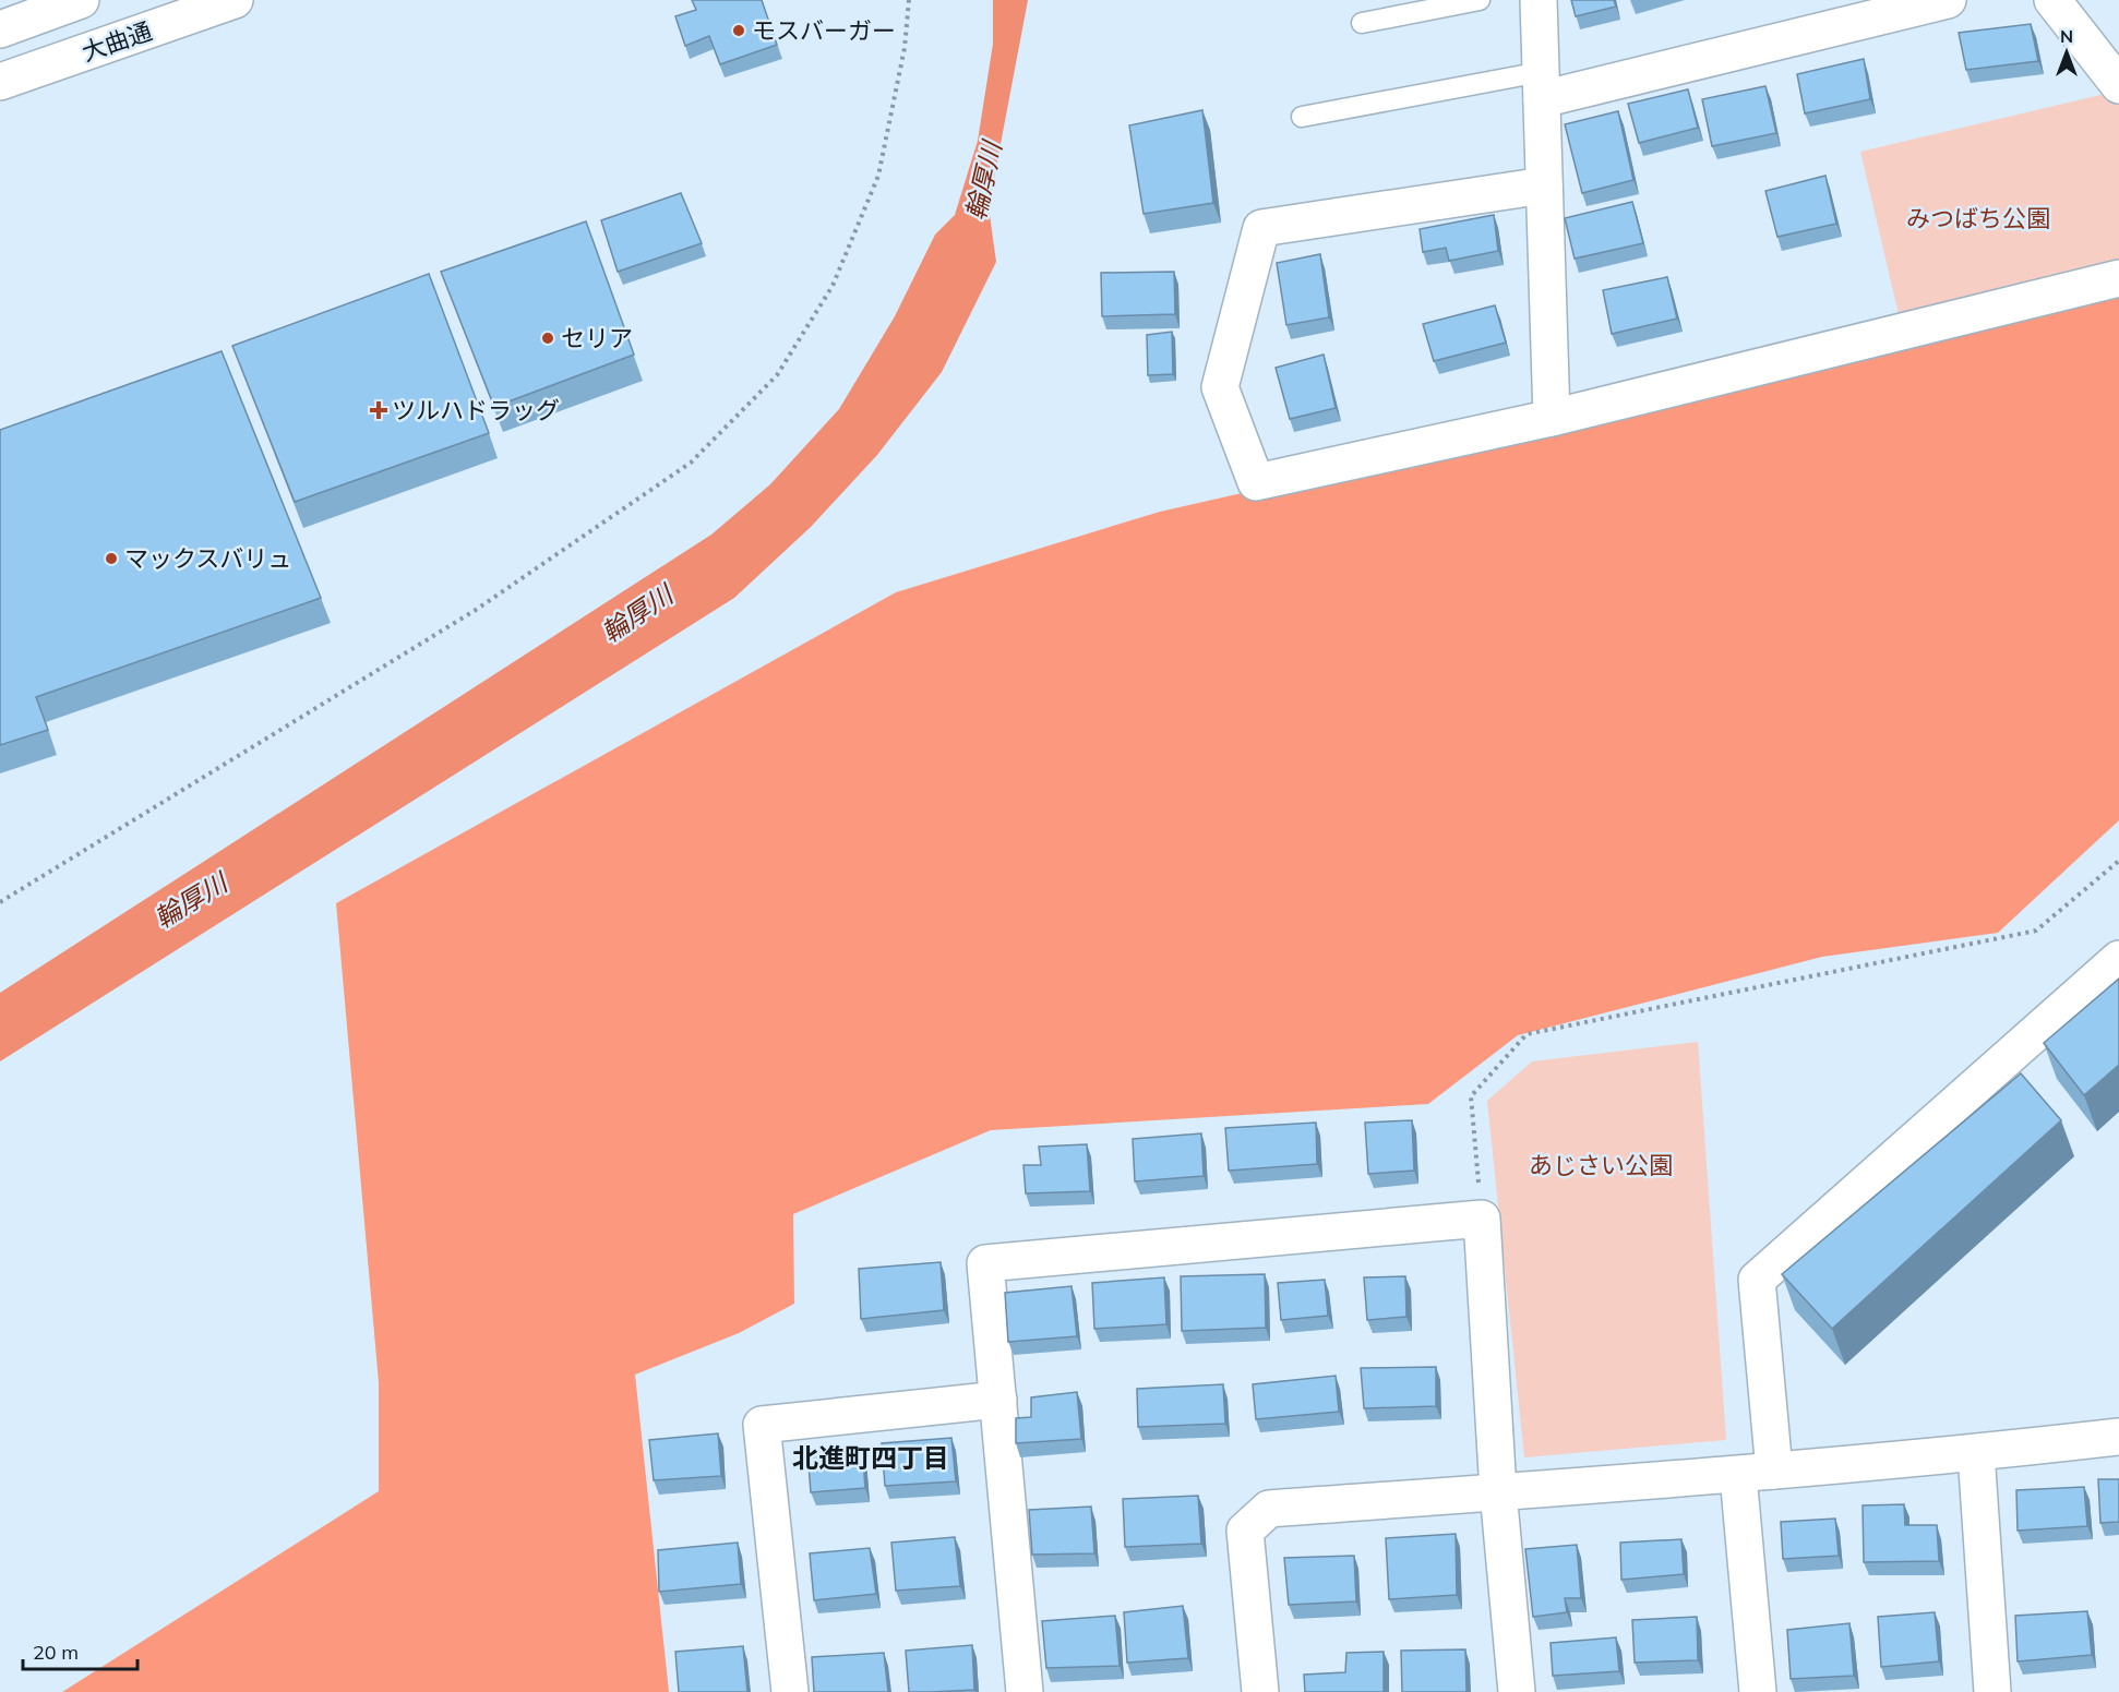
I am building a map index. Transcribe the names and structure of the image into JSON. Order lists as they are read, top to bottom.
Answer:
{
  "streets": {
    "street": ["大曲通"]
  },
  "districts": ["北進町四丁目"],
  "water": ["輪厚川"],
  "parks": ["みつばち公園", "あじさい公園"],
  "places": {
    "other": ["モスバーガー", "セリア", "マックスバリュ"],
    "health": ["ツルハドラッグ"]
  },
  "scale_bar": "20 m",
  "north": "top"
}
